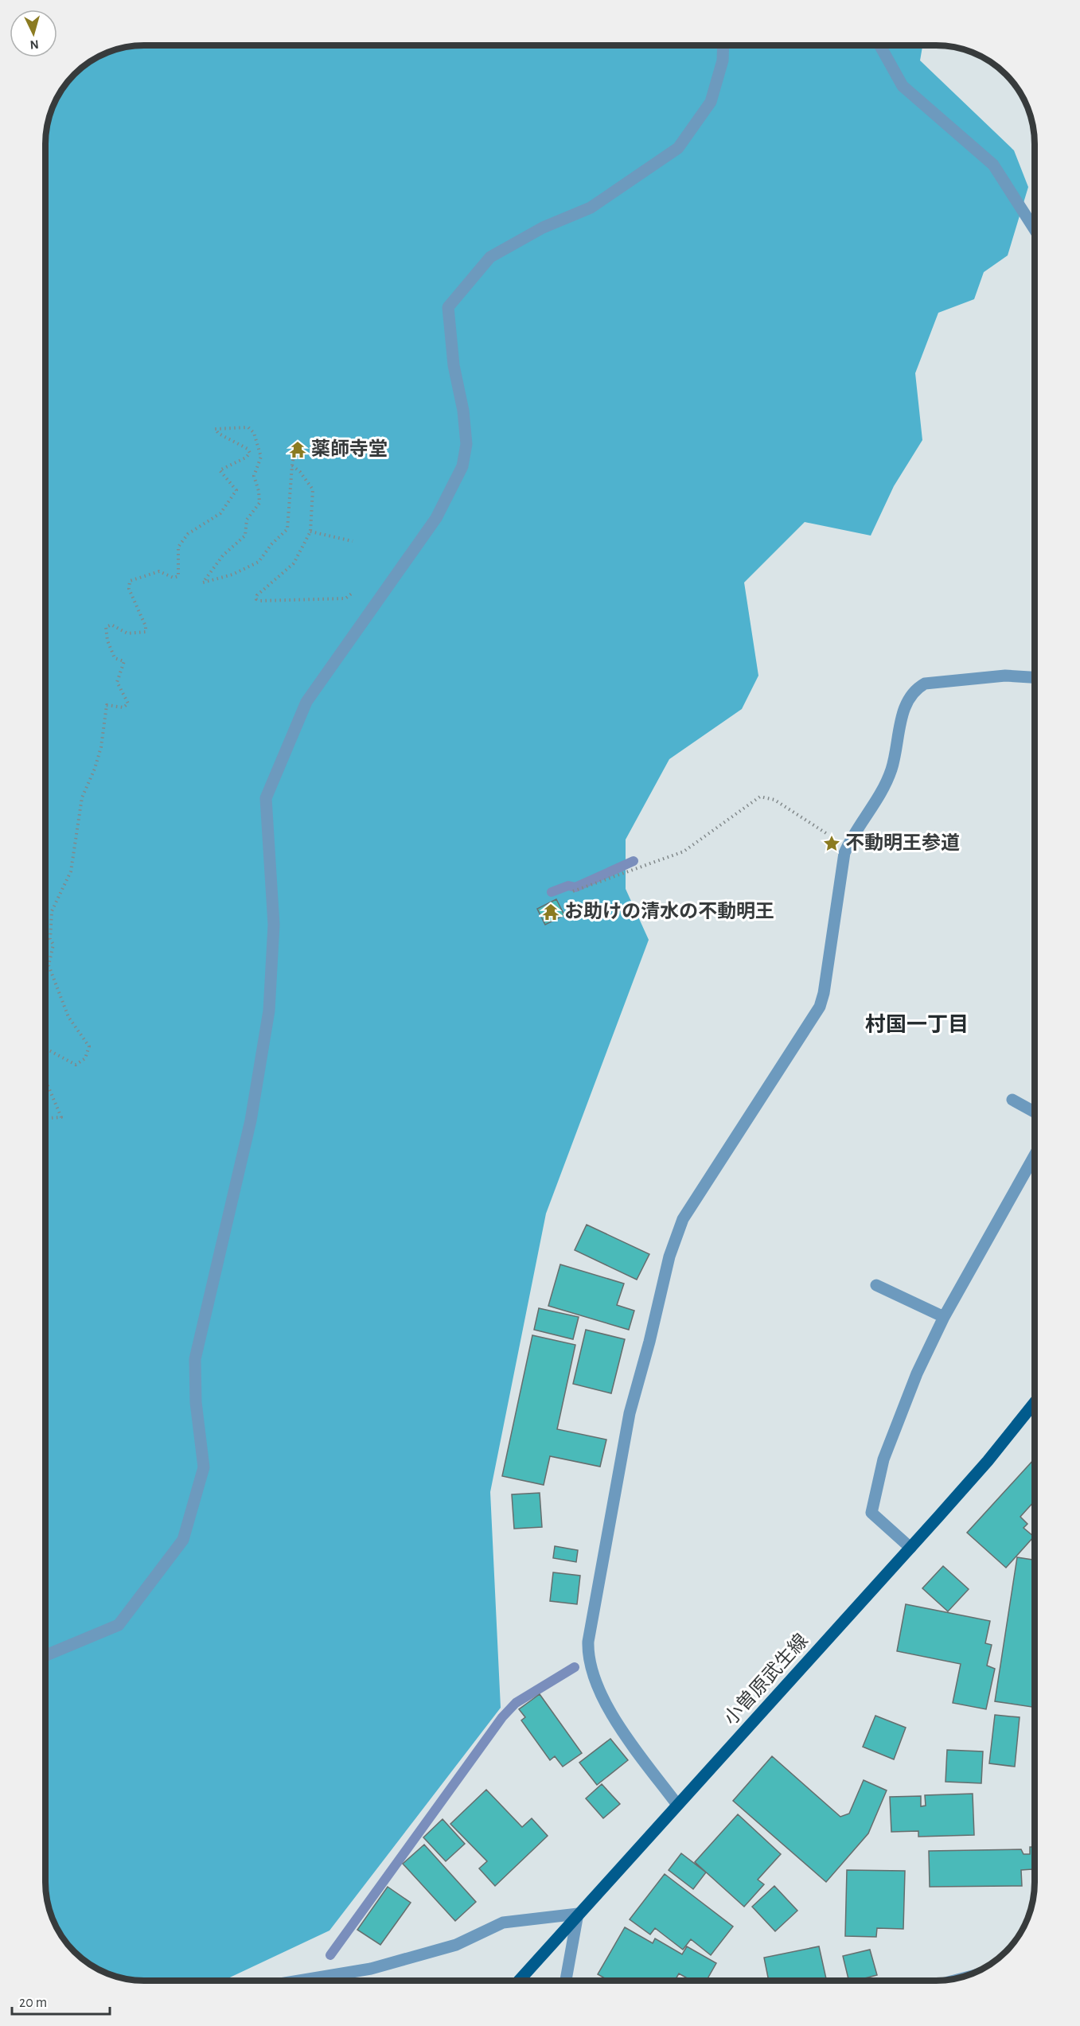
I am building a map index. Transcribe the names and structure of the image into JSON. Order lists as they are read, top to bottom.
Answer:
{
  "streets": {
    "main road": ["小曽原武生線"]
  },
  "districts": ["村国一丁目"],
  "places": {
    "temple": ["薬師寺堂", "お助けの清水の不動明王"],
    "place": ["不動明王参道"]
  },
  "scale_bar": "20 m",
  "north": "bottom"
}
